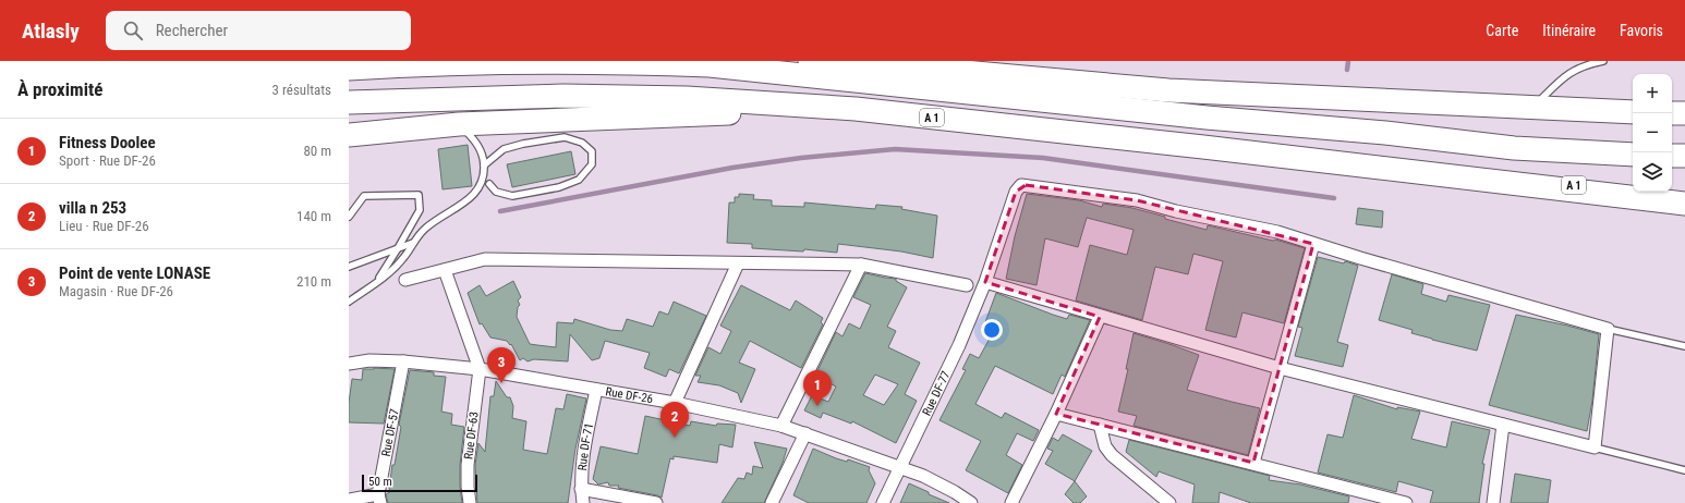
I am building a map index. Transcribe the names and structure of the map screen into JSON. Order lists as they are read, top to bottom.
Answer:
{
  "streets": {
    "highway": ["A 1"],
    "street": [
      "Rue DF-77",
      "Rue DF-26",
      "Rue DF-57",
      "Rue DF-63",
      "Rue DF-71"
    ]
  },
  "crossings": [
    ["Rue DF-77", "Rue DF-26"],
    ["Rue DF-26", "Rue DF-57"],
    ["Rue DF-26", "Rue DF-63"],
    ["Rue DF-26", "Rue DF-71"]
  ],
  "scale_bar": "50 m",
  "page": {
    "header": "Atlasly",
    "search": "Rechercher",
    "nav": ["Carte", "Itinéraire", "Favoris"],
    "heading": ["À proximité", "3 résultats"],
    "map_buttons": ["+", "−"],
    "list": [
      {
        "mark": "1",
        "name": "Fitness Doolee",
        "note": "Sport · Rue DF-26",
        "value": "80 m"
      },
      {
        "mark": "2",
        "name": "villa n 253",
        "note": "Lieu · Rue DF-26",
        "value": "140 m"
      },
      {
        "mark": "3",
        "name": "Point de vente LONASE",
        "note": "Magasin · Rue DF-26",
        "value": "210 m"
      }
    ],
    "pins": ["3", "1", "2"],
    "scale": "50 m"
  }
}
